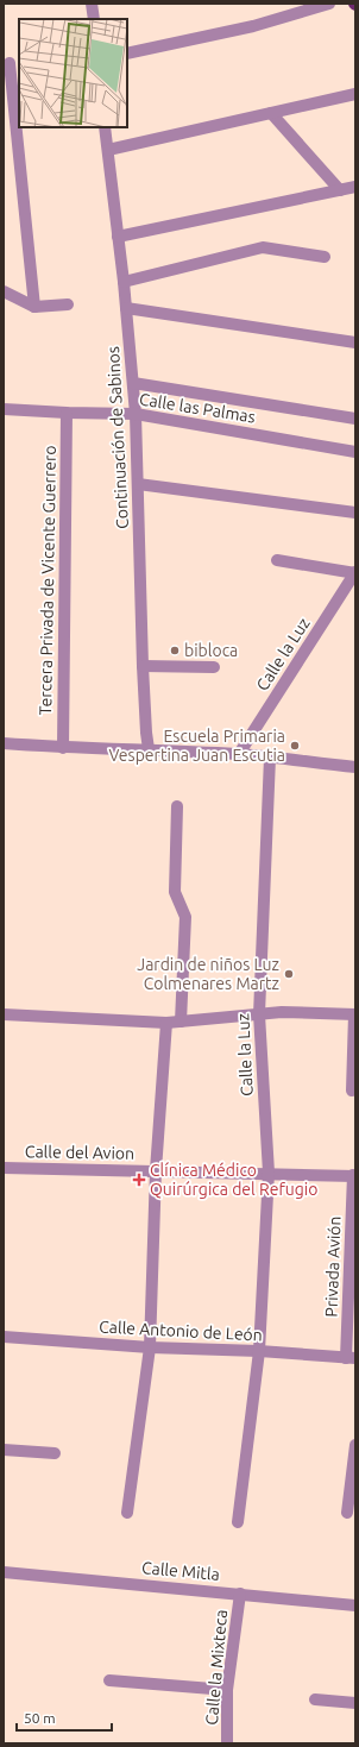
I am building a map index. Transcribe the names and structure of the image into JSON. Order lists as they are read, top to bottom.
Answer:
{
  "streets": {
    "street": [
      "Calle las Palmas",
      "Continuación de Sabinos",
      "Tercera Privada de Vicente Guerrero",
      "Calle la Luz",
      "Calle del Avion",
      "Privada Avión",
      "Calle Antonio de León",
      "Calle Mitla",
      "Calle la Mixteca"
    ]
  },
  "crossings": [
    ["Calle las Palmas", "Continuación de Sabinos"],
    ["Calle las Palmas", "Tercera Privada de Vicente Guerrero"],
    ["Calle la Luz", "Calle del Avion"],
    ["Calle la Luz", "Calle Antonio de León"],
    ["Calle del Avion", "Privada Avión"],
    ["Privada Avión", "Calle Antonio de León"],
    ["Calle Mitla", "Calle la Mixteca"]
  ],
  "places": {
    "other": ["bibloca", "Escuela Primaria Vespertina Juan Escutia", "Jardin de niños Luz Colmenares Martz"],
    "health": ["Clínica Médico Quirúrgica del Refugio"]
  },
  "scale_bar": "50 m"
}
